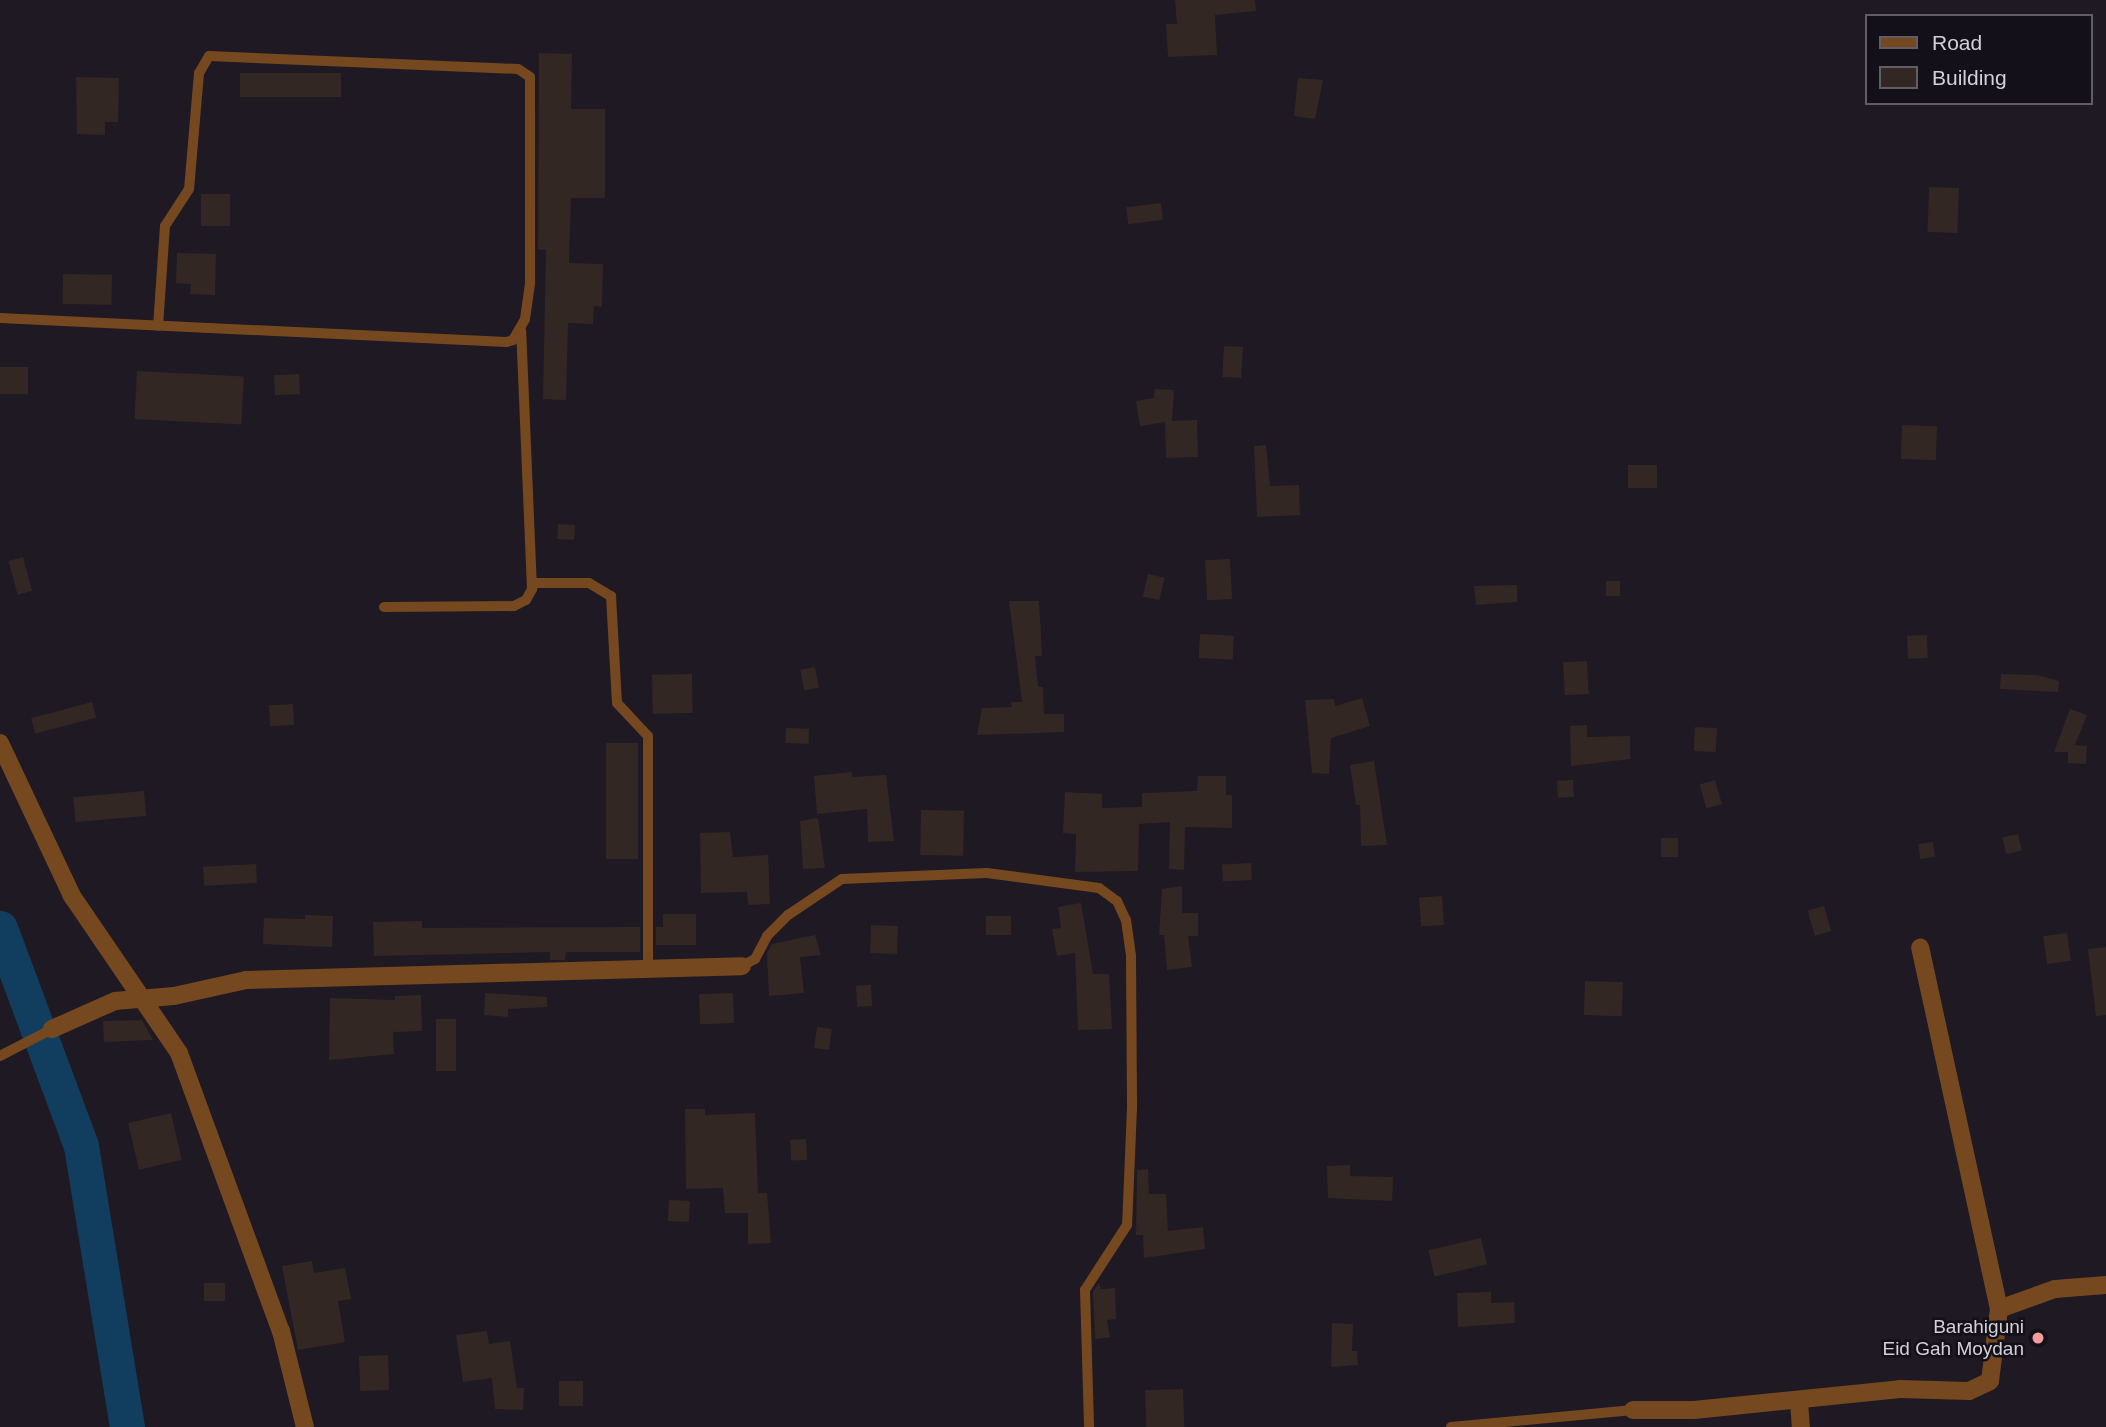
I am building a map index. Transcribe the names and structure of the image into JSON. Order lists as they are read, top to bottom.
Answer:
{
  "places": ["Barahiguni Eid Gah Moydan"],
  "legend": ["Road", "Building"]
}
